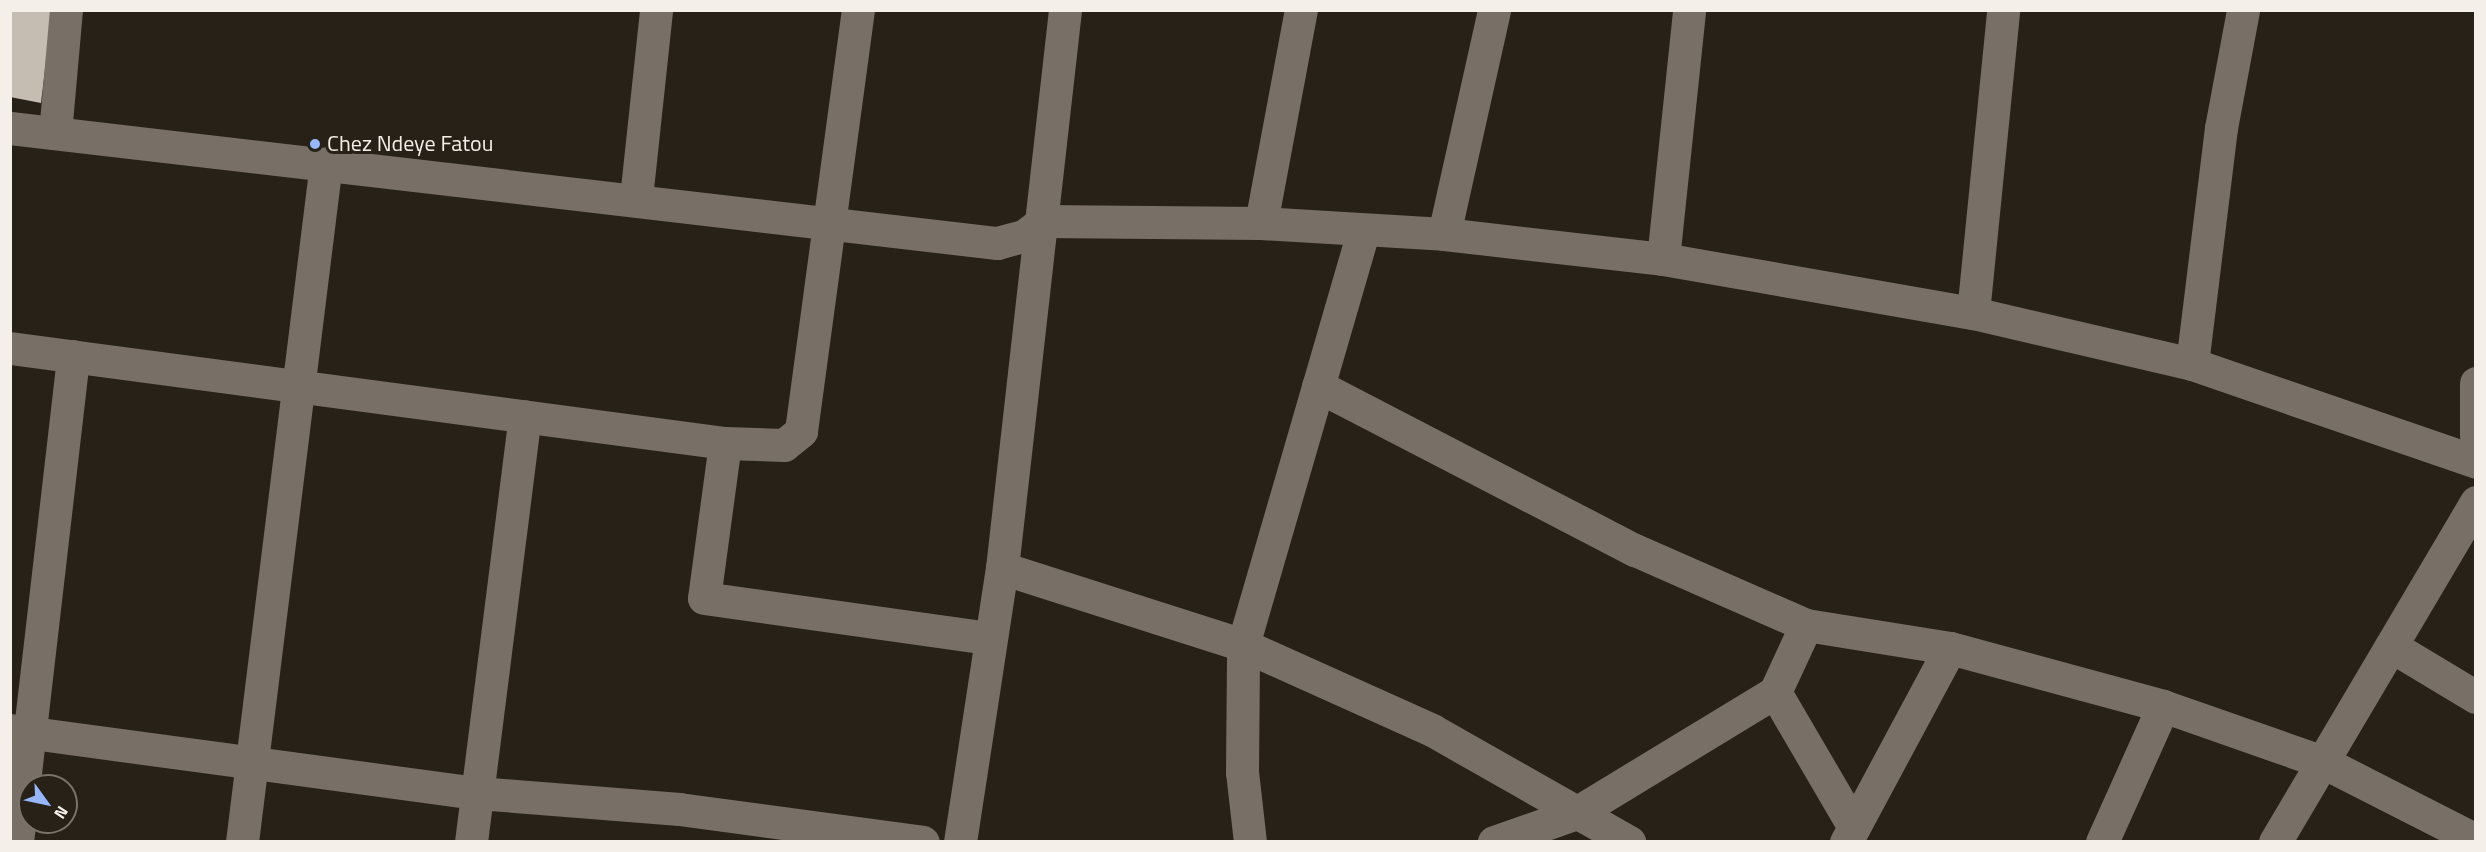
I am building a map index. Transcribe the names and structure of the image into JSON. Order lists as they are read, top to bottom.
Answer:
{
  "places": ["Chez Ndeye Fatou"],
  "north": "bottom right"
}
